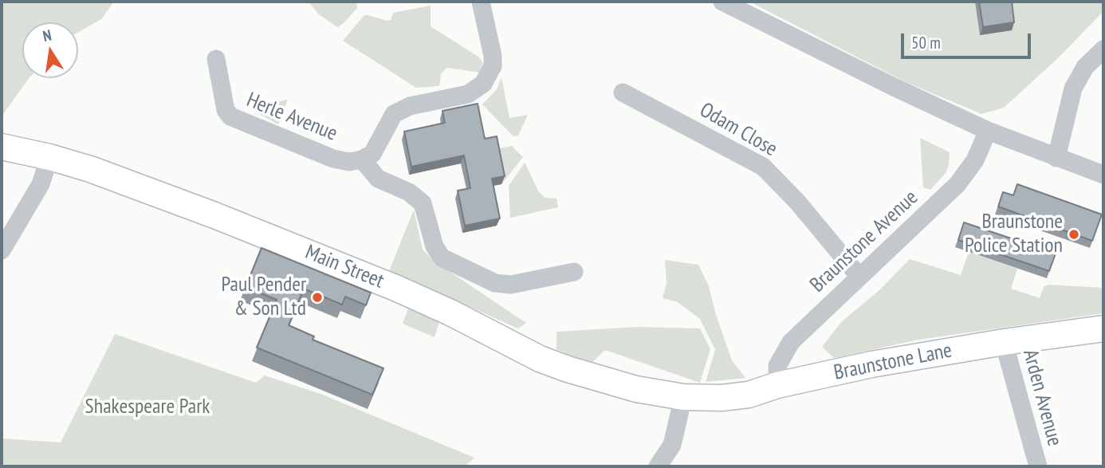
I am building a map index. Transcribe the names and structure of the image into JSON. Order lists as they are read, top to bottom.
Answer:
{
  "streets": {
    "street": [
      "Herle Avenue",
      "Odam Close",
      "Braunstone Avenue",
      "Main Street",
      "Braunstone Lane",
      "Arden Avenue"
    ]
  },
  "crossings": [
    ["Odam Close", "Braunstone Avenue"],
    ["Braunstone Avenue", "Braunstone Lane"],
    ["Main Street", "Braunstone Lane"],
    ["Braunstone Lane", "Arden Avenue"]
  ],
  "parks": ["Shakespeare Park"],
  "places": ["Braunstone Police Station", "Paul Pender & Son Ltd"],
  "scale_bar": "50 m",
  "north": "top"
}
